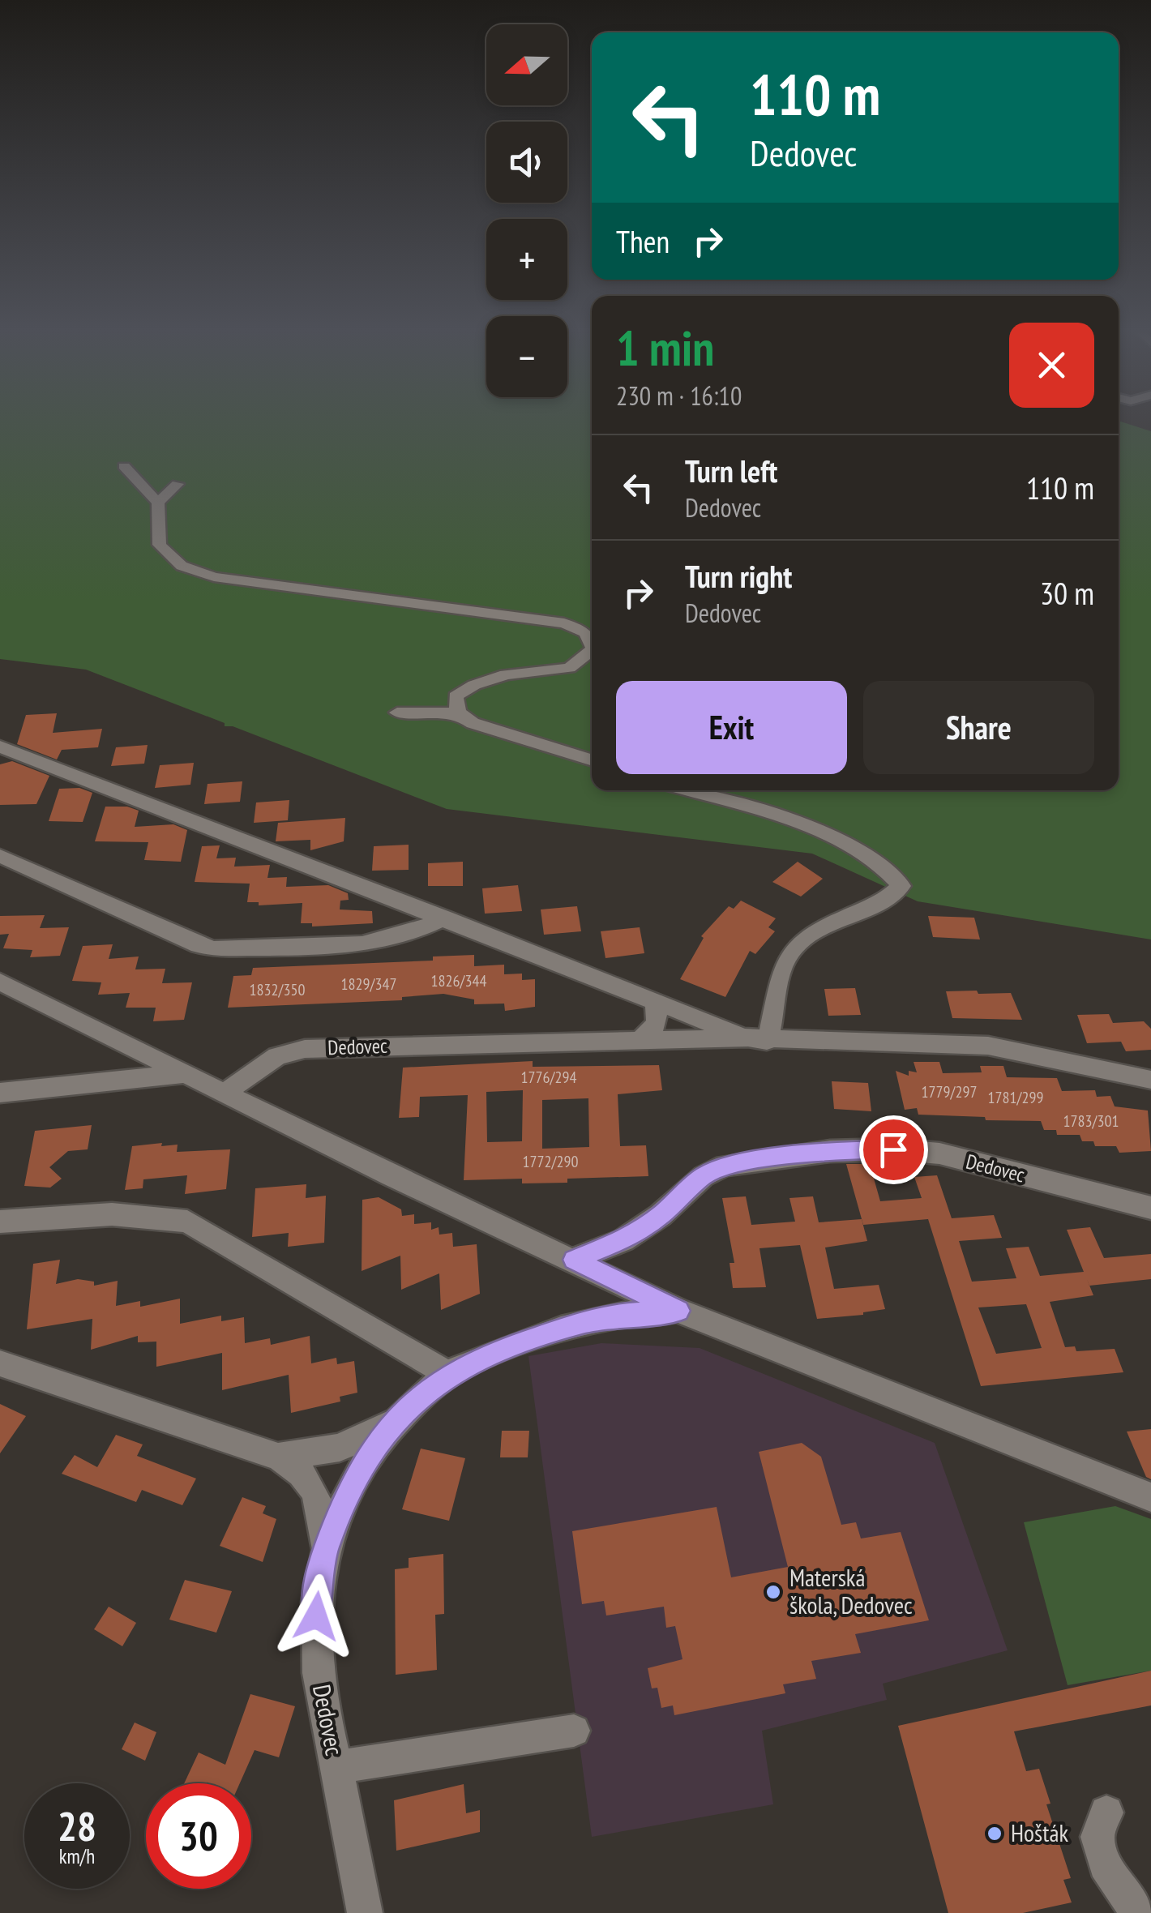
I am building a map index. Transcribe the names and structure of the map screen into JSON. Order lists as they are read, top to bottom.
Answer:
{
  "streets": {
    "street": ["Dedovec"]
  },
  "places": ["Materská škola, Dedovec", "Hošták"],
  "house_numbers": [
    "1826/344",
    "1829/347",
    "1832/350",
    "1776/294",
    "1779/297",
    "1781/299",
    "1783/301",
    "1772/290"
  ],
  "north": "left",
  "page": {
    "map_buttons": ["+", "−"],
    "turn": ["110 m", "Dedovec"],
    "then": "Then",
    "heading": ["1 min", "230 m · 16:10"],
    "list": [
      {
        "name": "Turn left",
        "note": "Dedovec",
        "value": "110 m"
      },
      {
        "name": "Turn right",
        "note": "Dedovec",
        "value": "30 m"
      }
    ],
    "buttons": ["Exit", "Share"],
    "speed": "28 km/h",
    "limit": "30"
  }
}
